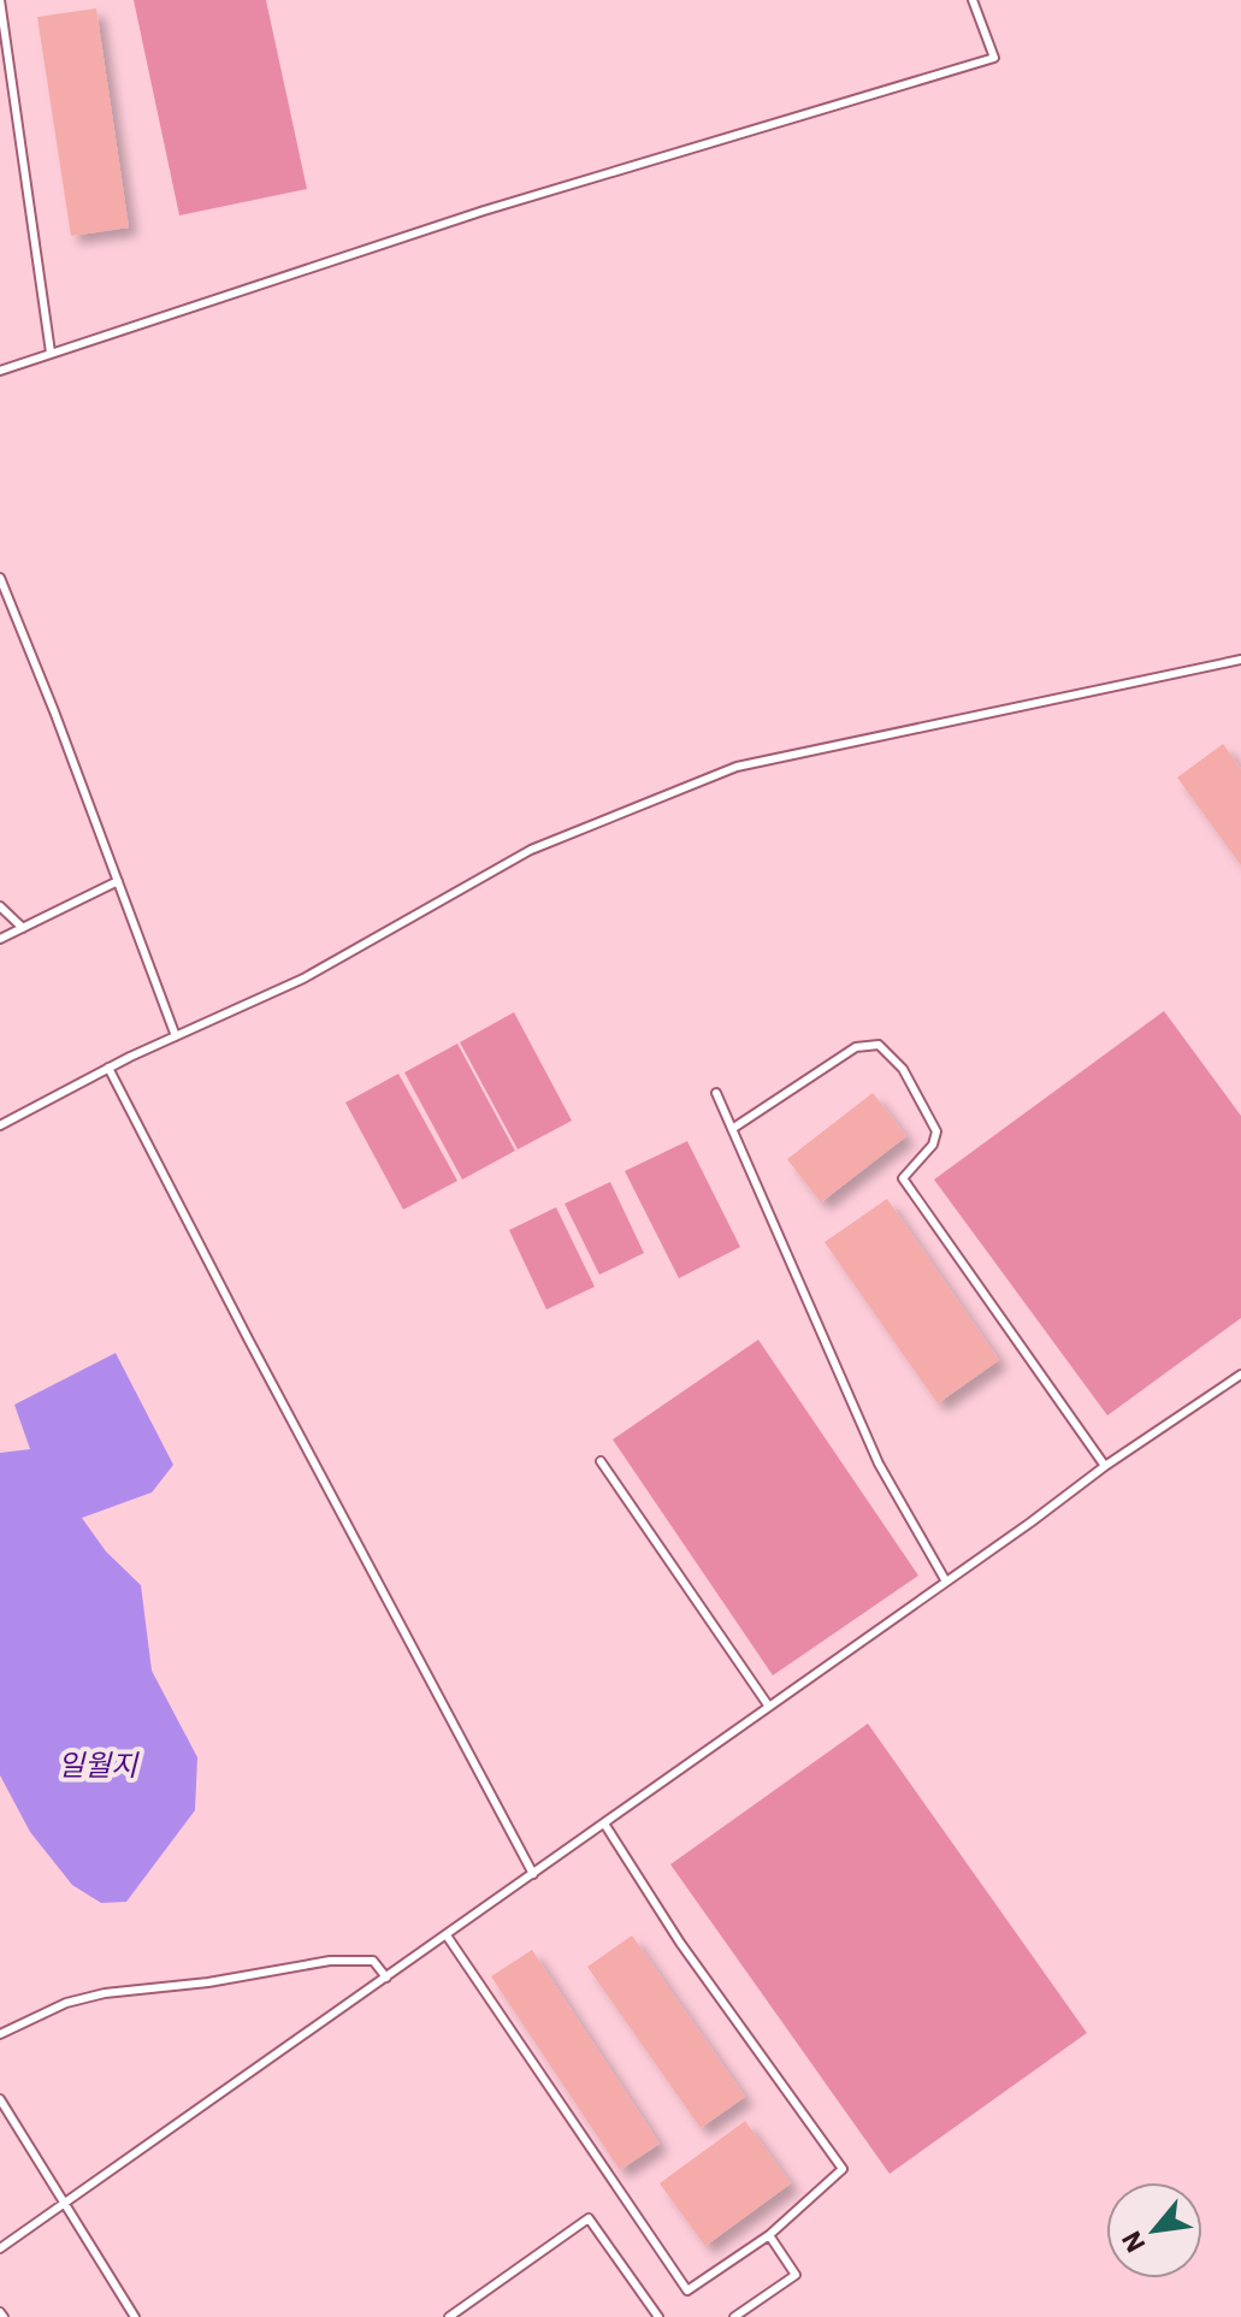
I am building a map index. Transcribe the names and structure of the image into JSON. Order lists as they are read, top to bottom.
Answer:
{
  "water": ["일월지"],
  "north": "bottom left"
}
